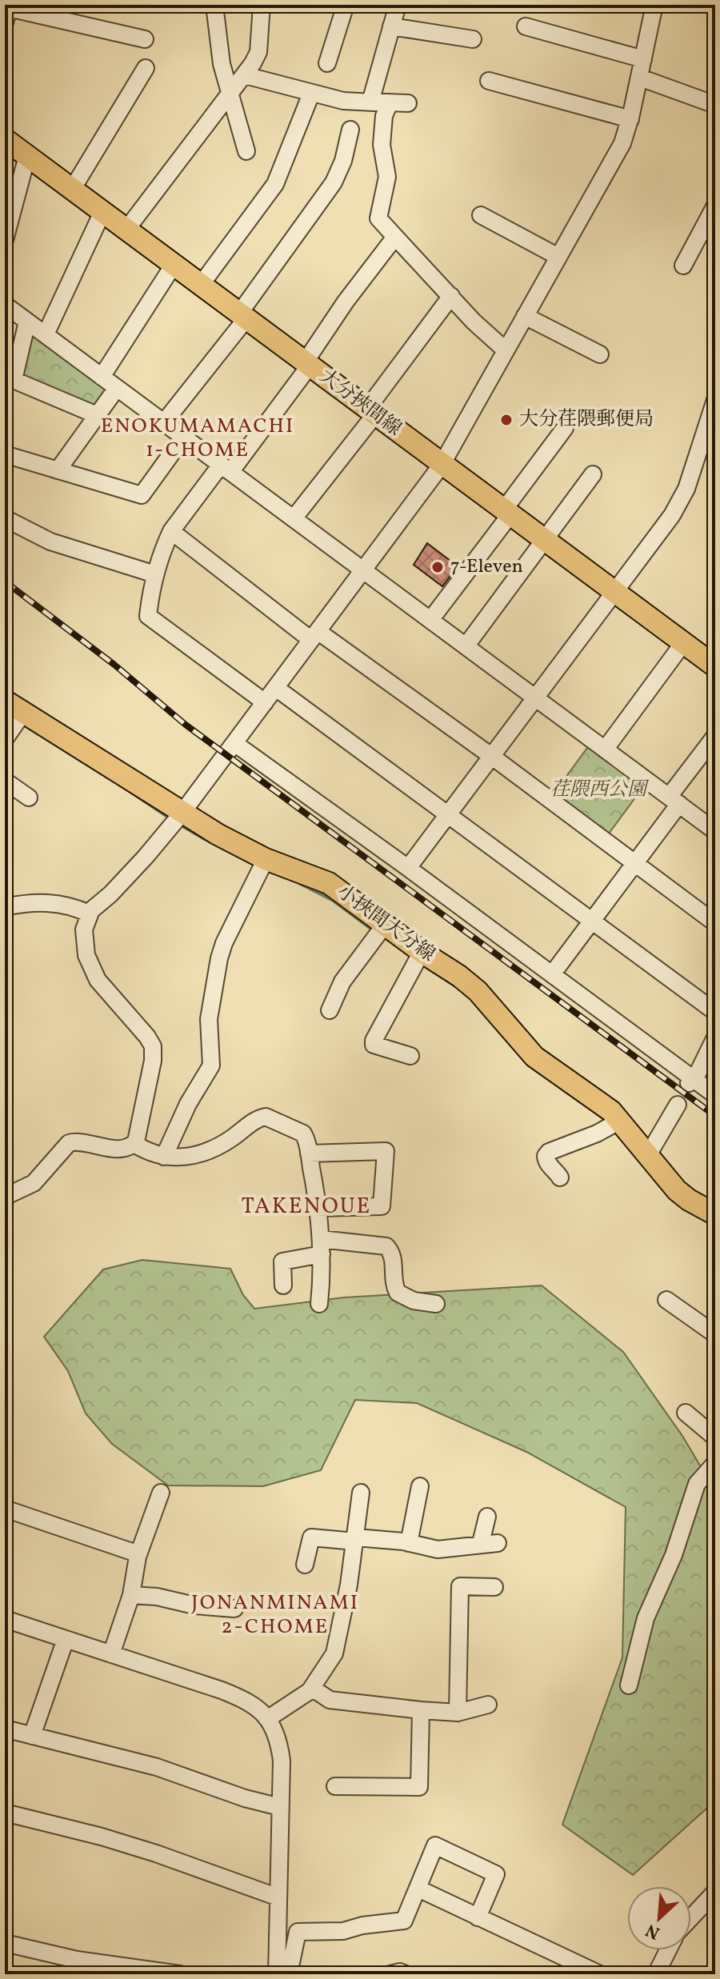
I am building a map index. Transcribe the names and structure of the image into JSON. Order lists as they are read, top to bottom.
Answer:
{
  "streets": {
    "main road": ["大分挾間線", "小挾間大分線"]
  },
  "districts": ["ENOKUMAMACHI 1-CHOME", "TAKENOUE", "JONANMINAMI 2-CHOME"],
  "parks": ["荏隈西公園"],
  "places": ["大分荏隈郵便局", "7-Eleven"],
  "north": "bottom left"
}
